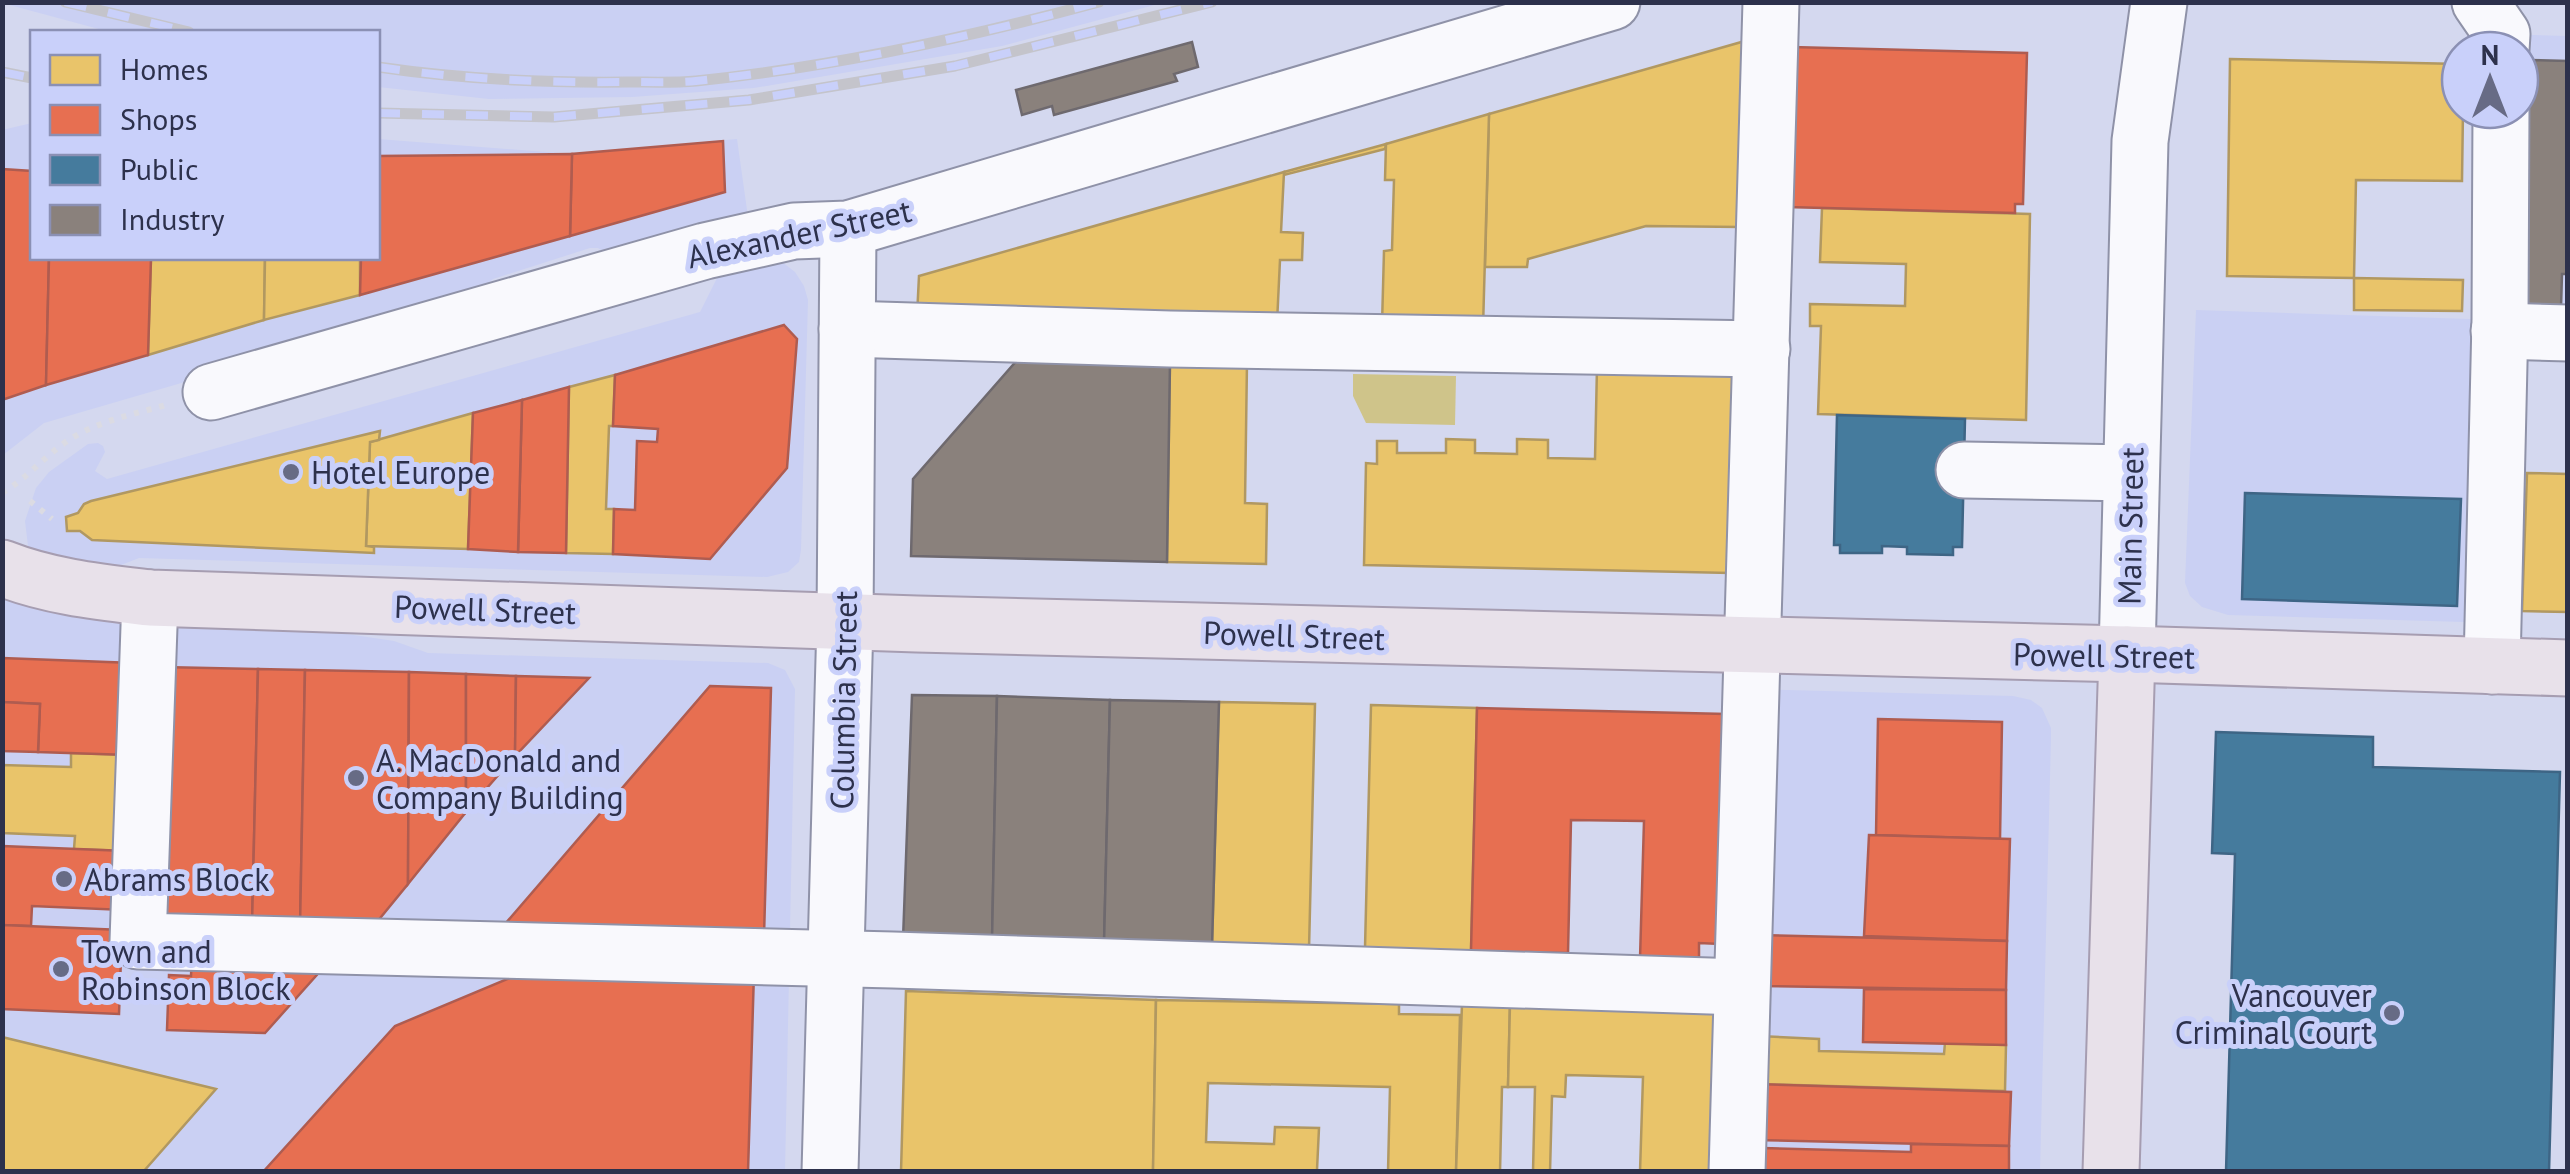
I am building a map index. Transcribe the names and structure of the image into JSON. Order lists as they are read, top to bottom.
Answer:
{
  "streets": {
    "main road": ["Main Street", "Powell Street"],
    "street": ["Alexander Street", "Columbia Street"]
  },
  "crossings": [
    ["Alexander Street", "Columbia Street"],
    ["Main Street", "Powell Street"],
    ["Powell Street", "Columbia Street"]
  ],
  "places": [
    "Hotel Europe",
    "A. MacDonald and Company Building",
    "Abrams Block",
    "Town and Robinson Block",
    "Vancouver Criminal Court"
  ],
  "legend": [
    "Homes",
    "Shops",
    "Public",
    "Industry"
  ],
  "north": "top"
}
